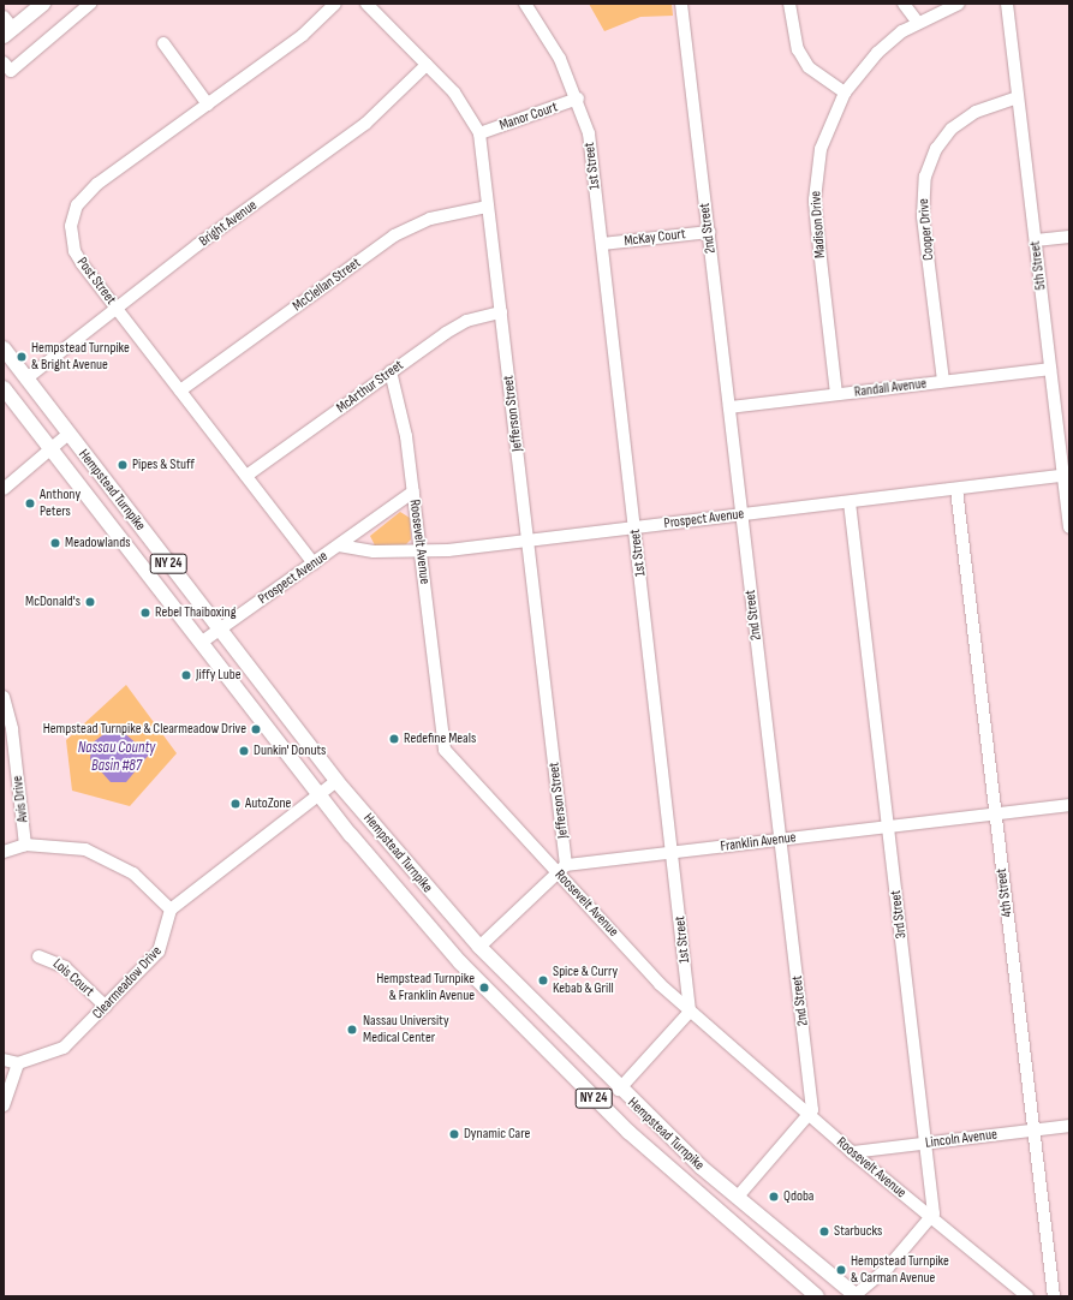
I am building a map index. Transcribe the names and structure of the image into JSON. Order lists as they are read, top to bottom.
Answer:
{
  "streets": {
    "main road": ["Hempstead Turnpike", "NY 24"],
    "street": [
      "Manor Court",
      "1st Street",
      "Bright Avenue",
      "Madison Drive",
      "2nd Street",
      "Cooper Drive",
      "McKay Court",
      "5th Street",
      "Post Street",
      "McClellan Street",
      "McArthur Street",
      "Randall Avenue",
      "Jefferson Street",
      "Prospect Avenue",
      "Roosevelt Avenue",
      "Avis Drive",
      "Franklin Avenue",
      "4th Street",
      "3rd Street",
      "Lois Court",
      "Clearmeadow Drive",
      "Lincoln Avenue"
    ]
  },
  "crossings": [
    ["Manor Court", "1st Street"],
    ["Manor Court", "Jefferson Street"],
    ["1st Street", "McKay Court"],
    ["1st Street", "Prospect Avenue"],
    ["1st Street", "Roosevelt Avenue"],
    ["1st Street", "Franklin Avenue"],
    ["Bright Avenue", "Post Street"],
    ["Bright Avenue", "Jefferson Street"],
    ["Bright Avenue", "Hempstead Turnpike"],
    ["Madison Drive", "Randall Avenue"],
    ["2nd Street", "McKay Court"],
    ["2nd Street", "Randall Avenue"],
    ["2nd Street", "Prospect Avenue"],
    ["2nd Street", "Roosevelt Avenue"],
    ["2nd Street", "Franklin Avenue"],
    ["Cooper Drive", "5th Street"],
    ["Cooper Drive", "Randall Avenue"],
    ["5th Street", "Randall Avenue"],
    ["5th Street", "Prospect Avenue"],
    ["Post Street", "McClellan Street"],
    ["Post Street", "McArthur Street"],
    ["Post Street", "Prospect Avenue"],
    ["McClellan Street", "Jefferson Street"],
    ["McArthur Street", "Jefferson Street"],
    ["McArthur Street", "Roosevelt Avenue"],
    ["Jefferson Street", "Prospect Avenue"],
    ["Jefferson Street", "Roosevelt Avenue"],
    ["Jefferson Street", "Franklin Avenue"],
    ["Hempstead Turnpike", "Prospect Avenue"],
    ["Prospect Avenue", "Roosevelt Avenue"],
    ["Prospect Avenue", "4th Street"],
    ["Prospect Avenue", "3rd Street"],
    ["Roosevelt Avenue", "Franklin Avenue"],
    ["Roosevelt Avenue", "3rd Street"],
    ["Roosevelt Avenue", "Lincoln Avenue"],
    ["Franklin Avenue", "4th Street"],
    ["Franklin Avenue", "3rd Street"],
    ["4th Street", "Lincoln Avenue"],
    ["3rd Street", "Lincoln Avenue"],
    ["Lois Court", "Clearmeadow Drive"]
  ],
  "water": ["Nassau County Basin #87"],
  "places": [
    "Hempstead Turnpike & Bright Avenue",
    "Pipes & Stuff",
    "Anthony Peters",
    "Meadowlands",
    "McDonald's",
    "Rebel Thaiboxing",
    "Jiffy Lube",
    "Hempstead Turnpike & Clearmeadow Drive",
    "Redefine Meals",
    "Dunkin' Donuts",
    "AutoZone",
    "Spice & Curry Kebab & Grill",
    "Hempstead Turnpike & Franklin Avenue",
    "Nassau University Medical Center",
    "Dynamic Care",
    "Qdoba",
    "Starbucks",
    "Hempstead Turnpike & Carman Avenue"
  ]
}
